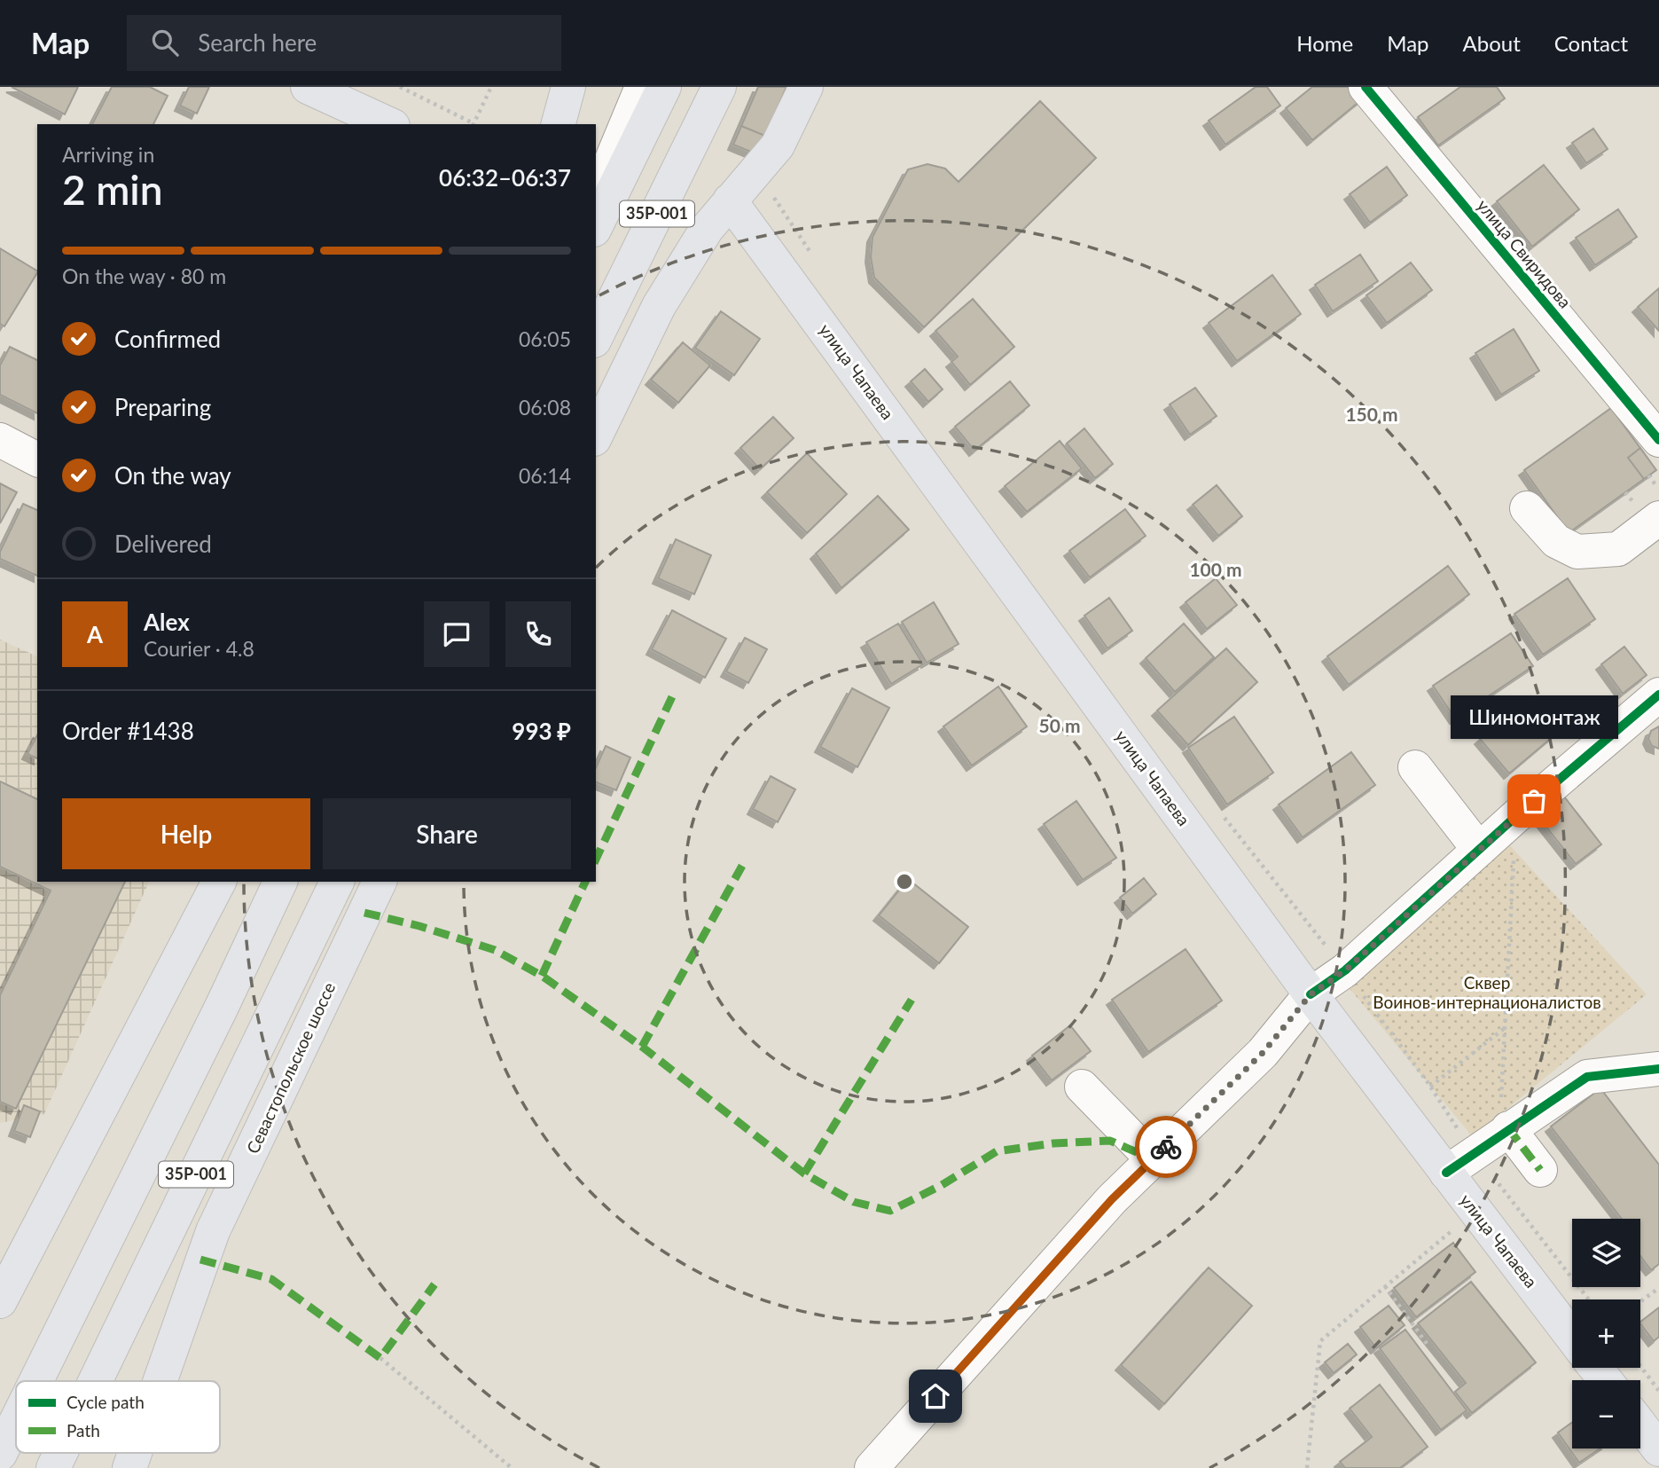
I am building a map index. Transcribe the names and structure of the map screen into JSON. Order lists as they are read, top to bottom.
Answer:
{
  "streets": {
    "main road": ["35Р-001", "улица Чапаева", "Севастопольское шоссе"],
    "street": ["улица Свиридова"]
  },
  "parks": ["Сквер Воинов-интернационалистов"],
  "places": ["Шиномонтаж"],
  "legend": ["Cycle path", "Path"],
  "page": {
    "header": "Map",
    "search": "Search here",
    "nav": [
      "Home",
      "Map",
      "About",
      "Contact"
    ],
    "heading": ["2 min", "Arriving in", "06:32–06:37"],
    "panel": [
      "Alex",
      "Courier · 4.8",
      "Order #1438",
      "993 ₽"
    ],
    "bar": "On the way · 80 m",
    "list": [
      ["Confirmed", "06:05"],
      ["Preparing", "06:08"],
      ["On the way", "06:14"],
      "Delivered"
    ],
    "round": "A",
    "bubble": "Шиномонтаж",
    "buttons": ["Help", "Share"],
    "map_buttons": ["+", "−"]
  },
  "rings": ["150 m", "100 m", "50 m"]
}
